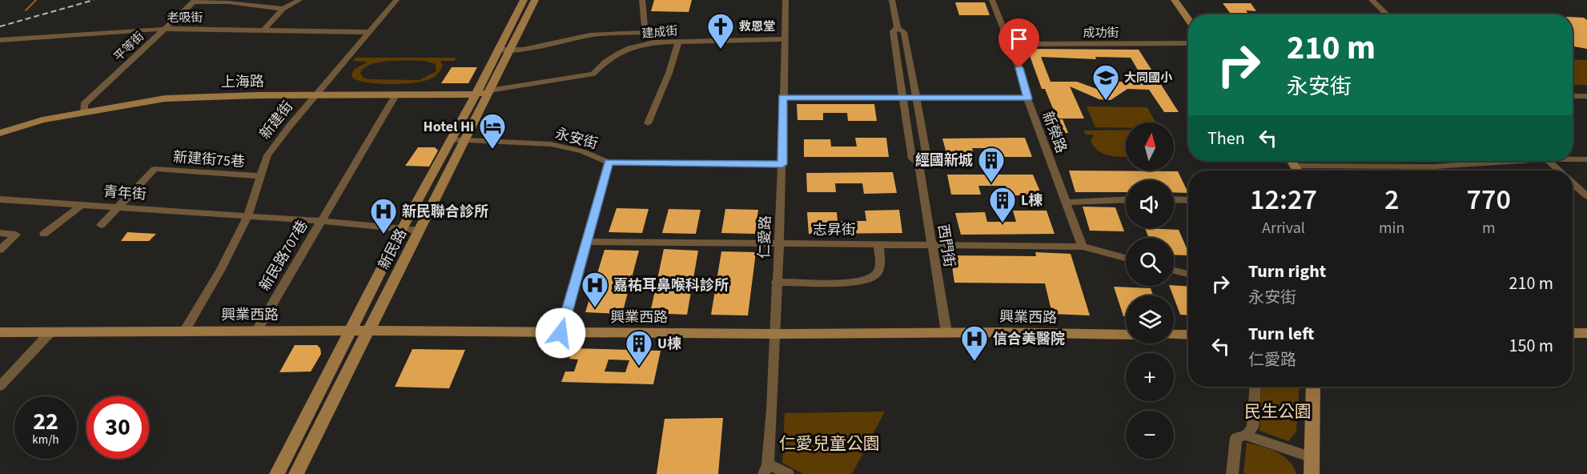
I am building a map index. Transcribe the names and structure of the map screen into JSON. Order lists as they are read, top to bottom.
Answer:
{
  "streets": {
    "street": [
      "老吸街",
      "建成街",
      "成功街",
      "平等街",
      "上海路",
      "新建街",
      "新榮路",
      "永安街",
      "新建街75巷",
      "青年街",
      "志昇街",
      "仁愛路",
      "西門街",
      "新民路",
      "新民路707巷",
      "興業西路"
    ]
  },
  "crossings": [
    ["老吸街", "平等街"],
    ["老吸街", "新建街"],
    ["建成街", "上海路"],
    ["建成街", "仁愛路"],
    ["建成街", "新民路"],
    ["成功街", "新榮路"],
    ["平等街", "上海路"],
    ["上海路", "新建街"],
    ["上海路", "新民路"],
    ["上海路", "新民路707巷"],
    ["新建街", "新建街75巷"],
    ["新建街", "青年街"],
    ["新建街", "新民路707巷"],
    ["新建街", "興業西路"],
    ["新榮路", "志昇街"],
    ["永安街", "仁愛路"],
    ["永安街", "新民路"],
    ["新建街75巷", "青年街"],
    ["青年街", "新民路707巷"],
    ["志昇街", "仁愛路"],
    ["志昇街", "西門街"],
    ["仁愛路", "興業西路"],
    ["西門街", "興業西路"],
    ["新民路", "新民路707巷"],
    ["新民路", "興業西路"],
    ["新民路707巷", "興業西路"]
  ],
  "parks": ["民生公園", "仁愛兒童公園"],
  "places": {
    "church": ["救恩堂"],
    "school or university": ["大同國小"],
    "hotel": ["Hotel Hi"],
    "building": ["經國新城", "L棟", "U棟"],
    "hospital": ["新民聯合診所", "嘉祐耳鼻喉科診所", "信合美醫院"]
  },
  "north": "top",
  "page": {
    "turn": ["210 m", "永安街"],
    "then": "Then",
    "map_buttons": ["+", "−"],
    "eta": [
      "12:27",
      "Arrival",
      "2",
      "min",
      "770",
      "m"
    ],
    "list": [
      {
        "name": "Turn right",
        "note": "永安街",
        "value": "210 m"
      },
      {
        "name": "Turn left",
        "note": "仁愛路",
        "value": "150 m"
      }
    ],
    "speed": "22 km/h",
    "limit": "30"
  }
}
